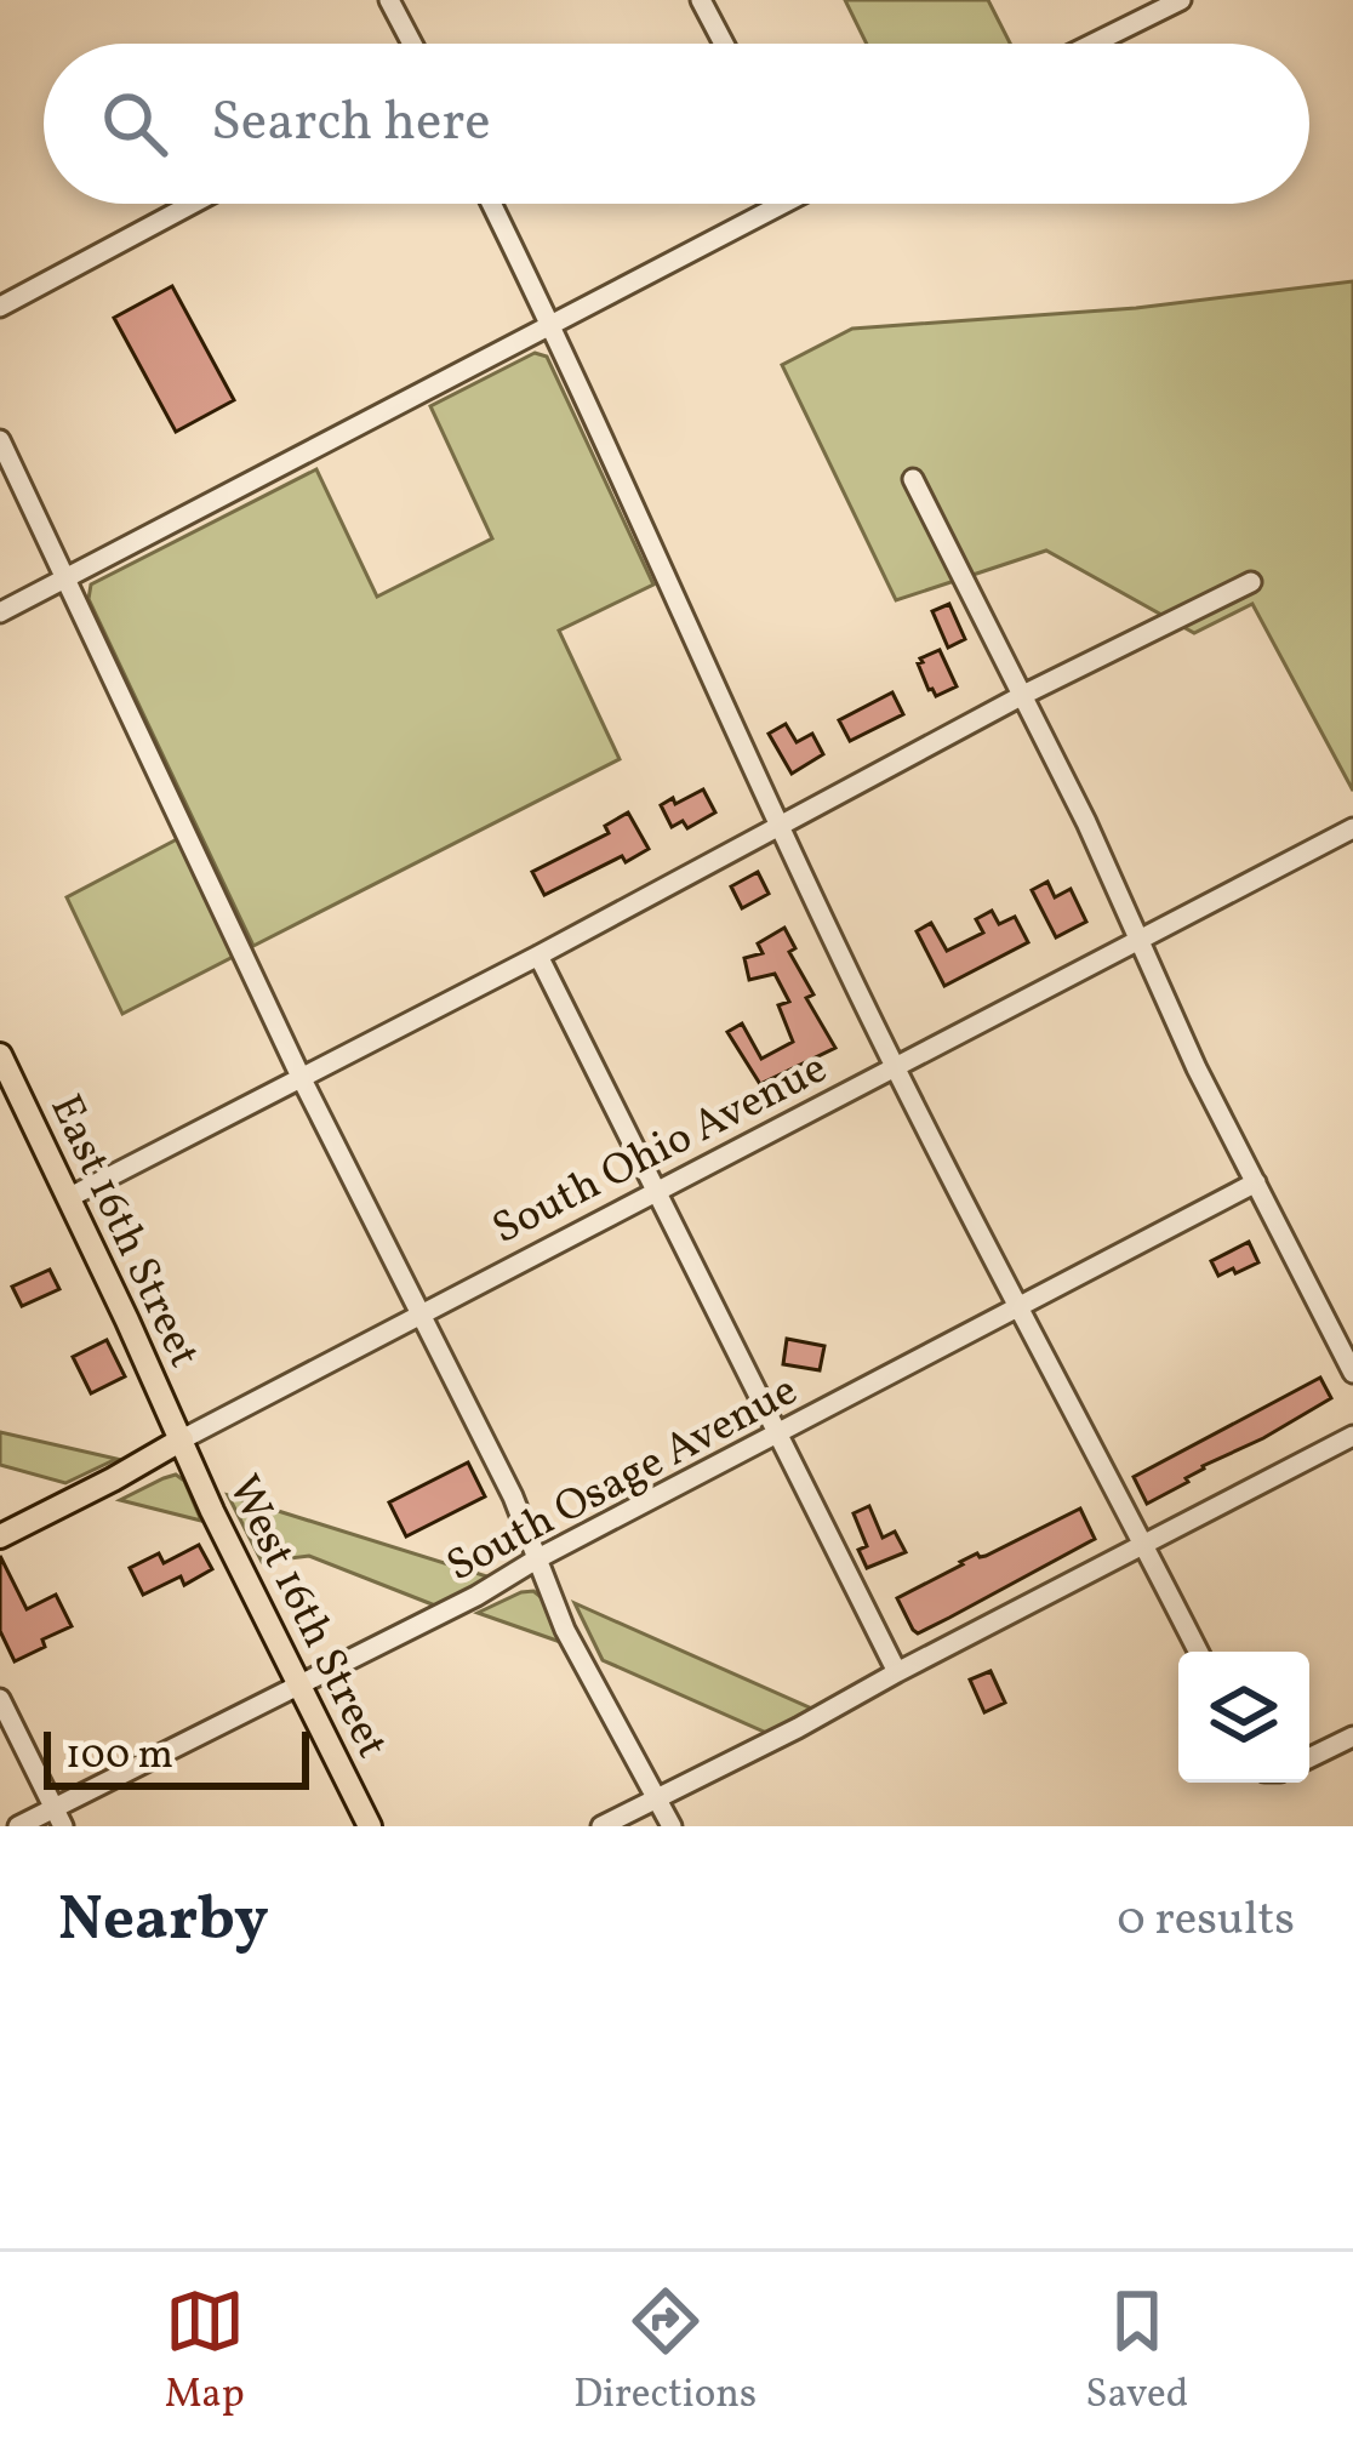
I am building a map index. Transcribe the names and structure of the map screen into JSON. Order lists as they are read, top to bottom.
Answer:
{
  "streets": {
    "main road": ["South Ohio Avenue", "East 16th Street", "West 16th Street"],
    "street": ["South Osage Avenue"]
  },
  "crossings": [
    ["South Ohio Avenue", "East 16th Street"],
    ["South Ohio Avenue", "West 16th Street"],
    ["East 16th Street", "West 16th Street"],
    ["South Osage Avenue", "West 16th Street"]
  ],
  "scale_bar": "100 m",
  "page": {
    "search": "Search here",
    "scale": "100 m",
    "heading": ["Nearby", "0 results"],
    "nav": ["Map", "Directions", "Saved"]
  }
}
